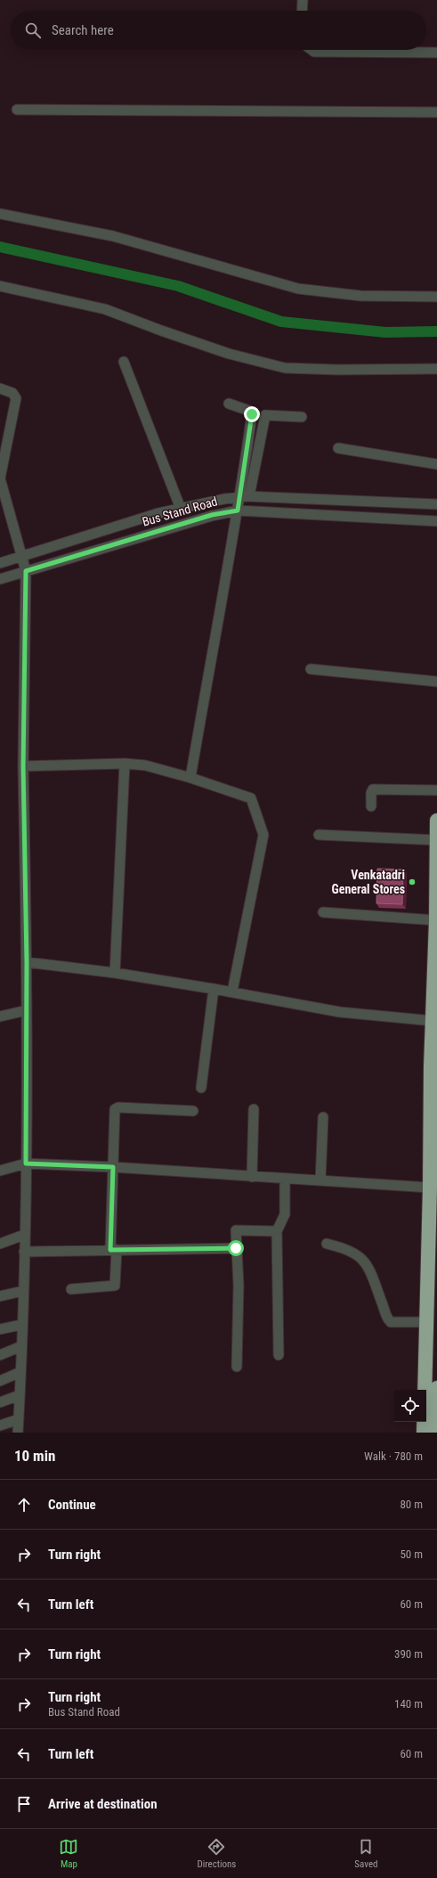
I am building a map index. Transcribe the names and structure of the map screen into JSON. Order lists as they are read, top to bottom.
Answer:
{
  "streets": {
    "street": ["Bus Stand Road"]
  },
  "places": ["Venkatadri General Stores"],
  "page": {
    "search": "Search here",
    "heading": ["10 min", "Walk · 780 m"],
    "list": [
      ["Continue", "80 m"],
      ["Turn right", "50 m"],
      ["Turn left", "60 m"],
      ["Turn right", "390 m"],
      ["Turn right", "Bus Stand Road", "140 m"],
      ["Turn left", "60 m"],
      "Arrive at destination"
    ],
    "nav": ["Map", "Directions", "Saved"]
  }
}
